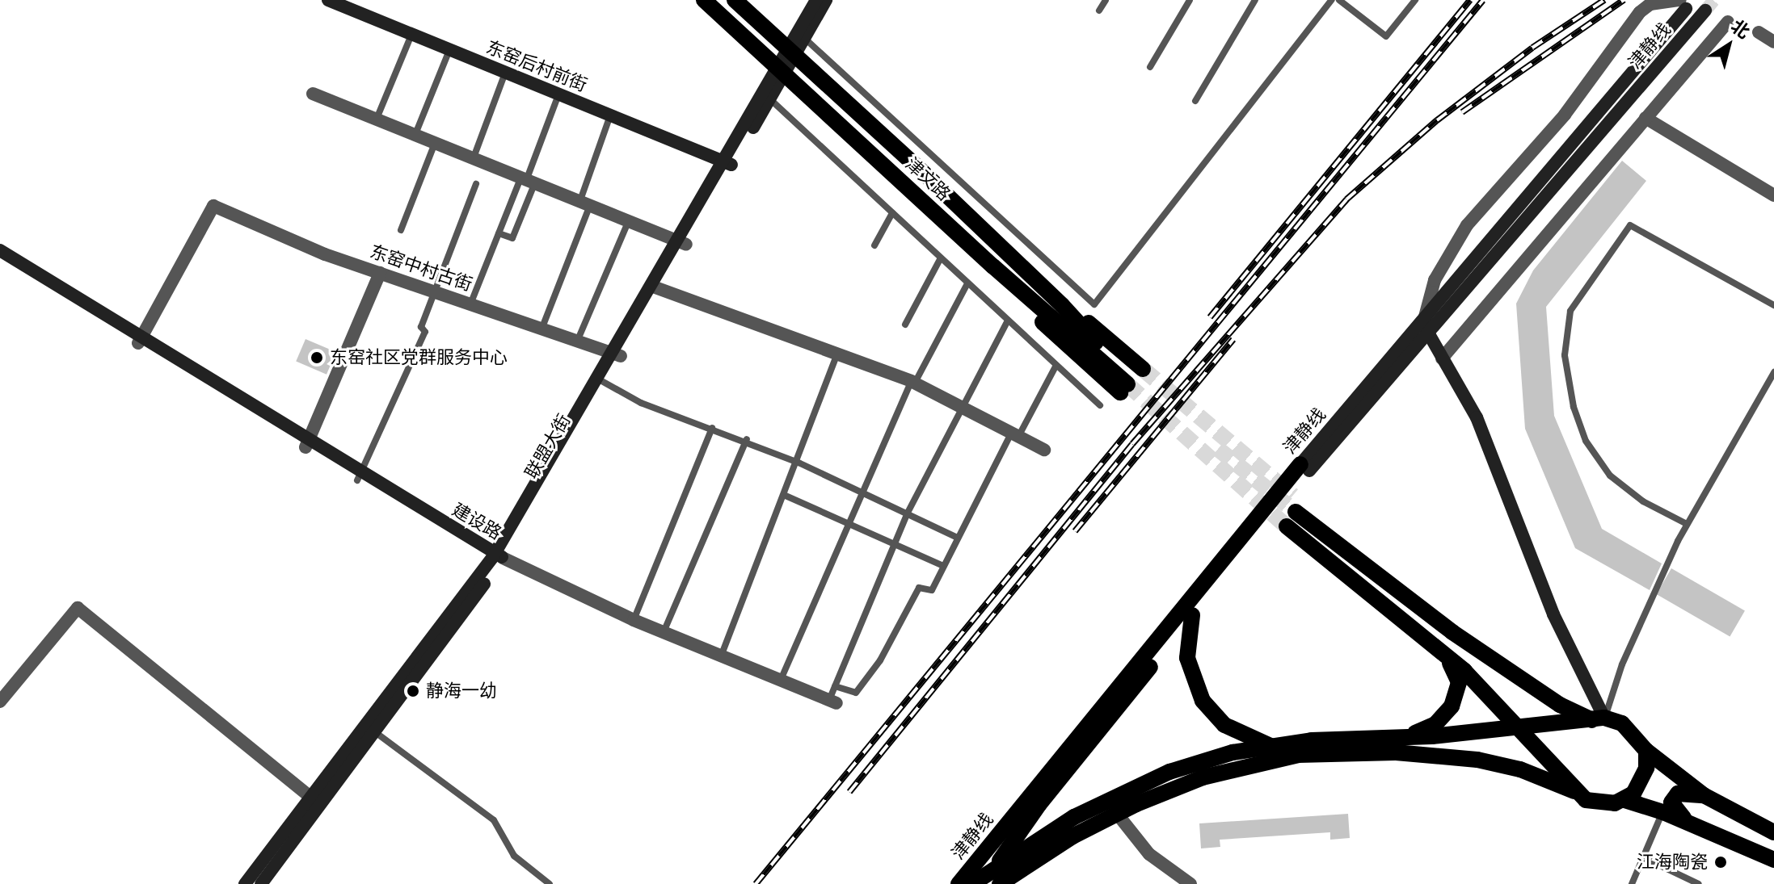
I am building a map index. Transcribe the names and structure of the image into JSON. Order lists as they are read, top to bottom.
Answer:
{
  "streets": {
    "main road": [
      "津静线",
      "东窑后村前街",
      "津文路",
      "联盟大街",
      "建设路"
    ],
    "street": ["东窑中村古街"]
  },
  "crossings": [
    ["东窑后村前街", "联盟大街"],
    ["津文路", "联盟大街"],
    ["东窑中村古街", "联盟大街"],
    ["东窑中村古街", "建设路"],
    ["联盟大街", "建设路"]
  ],
  "places": ["东窑社区党群服务中心", "静海一幼", "江海陶瓷"],
  "north": "top right"
}
